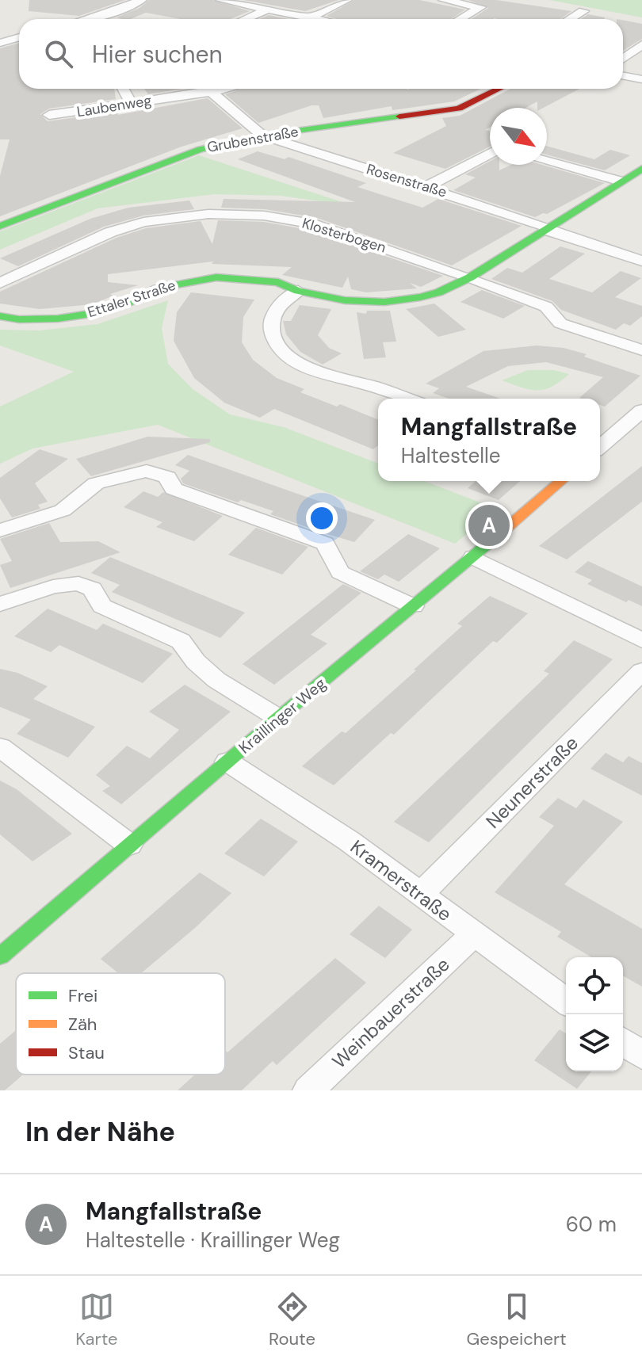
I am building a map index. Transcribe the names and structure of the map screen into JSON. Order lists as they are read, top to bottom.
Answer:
{
  "streets": {
    "street": [
      "Laubenweg",
      "Grubenstraße",
      "Rosenstraße",
      "Klosterbogen",
      "Ettaler Straße",
      "Kraillinger Weg",
      "Neunerstraße",
      "Kramerstraße",
      "Weinbauerstraße"
    ]
  },
  "crossings": [
    ["Grubenstraße", "Rosenstraße"],
    ["Rosenstraße", "Ettaler Straße"],
    ["Klosterbogen", "Ettaler Straße"],
    ["Kraillinger Weg", "Kramerstraße"],
    ["Neunerstraße", "Kramerstraße"],
    ["Kramerstraße", "Weinbauerstraße"]
  ],
  "legend": ["Frei", "Zäh", "Stau"],
  "north": "bottom right",
  "page": {
    "search": "Hier suchen",
    "popup": ["Mangfallstraße", "Haltestelle"],
    "pins": "A",
    "heading": "In der Nähe",
    "list": [
      {
        "mark": "A",
        "name": "Mangfallstraße",
        "note": "Haltestelle · Kraillinger Weg",
        "value": "60 m"
      }
    ],
    "nav": ["Karte", "Route", "Gespeichert"]
  }
}
